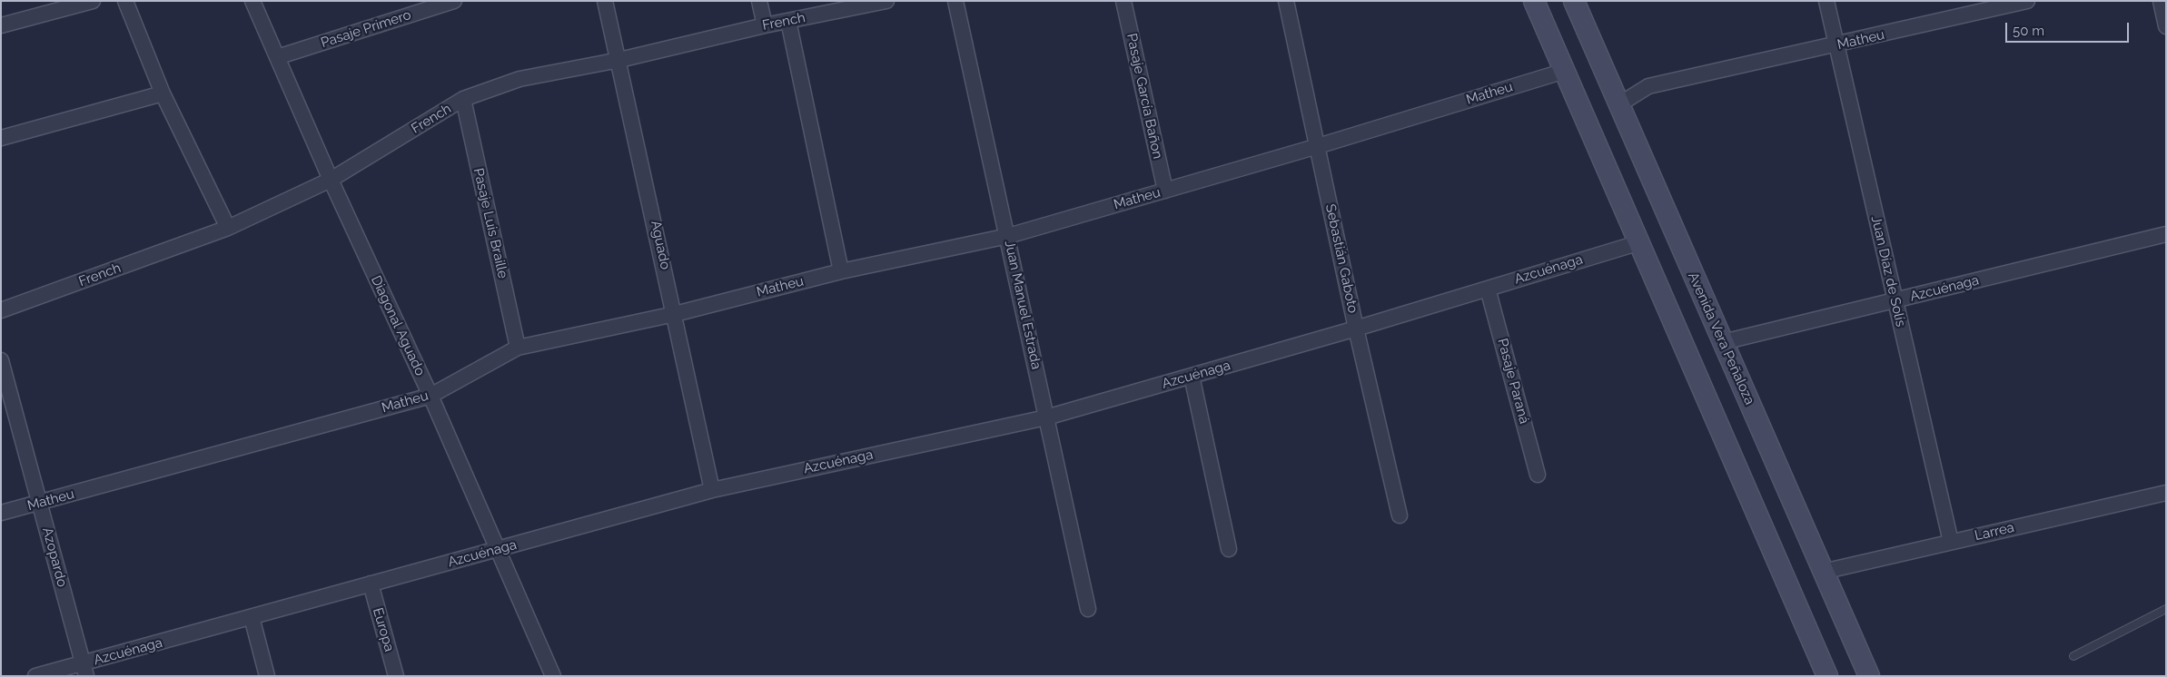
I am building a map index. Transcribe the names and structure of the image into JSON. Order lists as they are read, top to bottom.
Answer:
{
  "streets": {
    "main road": ["Avenida Vera Peñaloza"],
    "street": [
      "French",
      "Pasaje Primero",
      "Matheu",
      "Pasaje García Bañon",
      "Pasaje Luis Braille",
      "Aguado",
      "Sebastián Gaboto",
      "Azcuénaga",
      "Juan Díaz de Solís",
      "Juan Manuel Estrada",
      "Diagonal Aguado",
      "Pasaje Paraná",
      "Larrea",
      "Azopardo",
      "Europa"
    ]
  },
  "crossings": [
    ["French", "Pasaje Luis Braille"],
    ["French", "Aguado"],
    ["French", "Diagonal Aguado"],
    ["Pasaje Primero", "Diagonal Aguado"],
    ["Matheu", "Pasaje García Bañon"],
    ["Matheu", "Pasaje Luis Braille"],
    ["Matheu", "Aguado"],
    ["Matheu", "Sebastián Gaboto"],
    ["Matheu", "Juan Díaz de Solís"],
    ["Matheu", "Juan Manuel Estrada"],
    ["Matheu", "Diagonal Aguado"],
    ["Matheu", "Avenida Vera Peñaloza"],
    ["Matheu", "Azopardo"],
    ["Aguado", "Azcuénaga"],
    ["Sebastián Gaboto", "Azcuénaga"],
    ["Azcuénaga", "Juan Díaz de Solís"],
    ["Azcuénaga", "Juan Manuel Estrada"],
    ["Azcuénaga", "Diagonal Aguado"],
    ["Azcuénaga", "Avenida Vera Peñaloza"],
    ["Azcuénaga", "Pasaje Paraná"],
    ["Azcuénaga", "Azopardo"],
    ["Azcuénaga", "Europa"],
    ["Juan Díaz de Solís", "Larrea"],
    ["Avenida Vera Peñaloza", "Larrea"]
  ],
  "scale_bar": "50 m"
}
